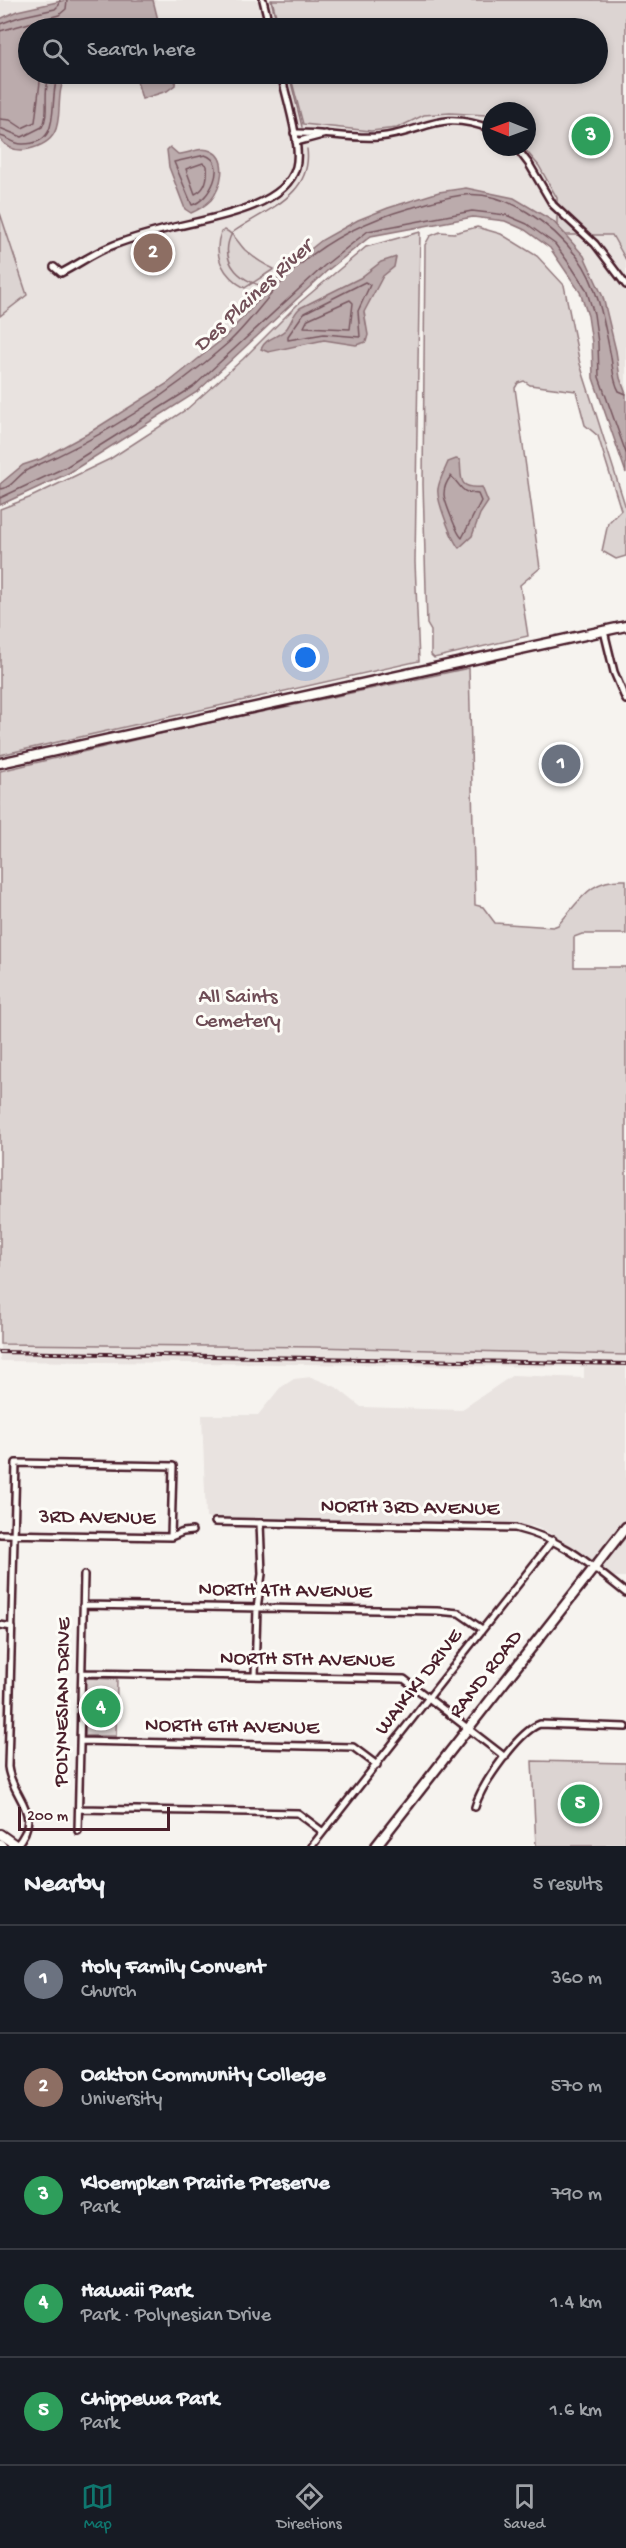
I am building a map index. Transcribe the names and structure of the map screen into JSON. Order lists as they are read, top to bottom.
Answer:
{
  "streets": {
    "main road": ["RAND ROAD"],
    "street": [
      "NORTH 3RD AVENUE",
      "3RD AVENUE",
      "NORTH 4TH AVENUE",
      "NORTH 5TH AVENUE",
      "WAIKIKI DRIVE",
      "POLYNESIAN DRIVE",
      "NORTH 6TH AVENUE"
    ]
  },
  "crossings": [
    ["NORTH 3RD AVENUE", "RAND ROAD"],
    ["NORTH 3RD AVENUE", "WAIKIKI DRIVE"],
    ["NORTH 4TH AVENUE", "WAIKIKI DRIVE"],
    ["NORTH 4TH AVENUE", "POLYNESIAN DRIVE"],
    ["NORTH 5TH AVENUE", "RAND ROAD"],
    ["NORTH 5TH AVENUE", "WAIKIKI DRIVE"],
    ["NORTH 5TH AVENUE", "POLYNESIAN DRIVE"],
    ["WAIKIKI DRIVE", "NORTH 6TH AVENUE"],
    ["POLYNESIAN DRIVE", "NORTH 6TH AVENUE"]
  ],
  "water": ["Des Plaines River"],
  "parks": ["All Saints Cemetery"],
  "scale_bar": "200 m",
  "north": "left",
  "page": {
    "search": "Search here",
    "pins": [
      "3",
      "2",
      "1",
      "4",
      "5"
    ],
    "scale": "200 m",
    "heading": ["Nearby", "5 results"],
    "list": [
      {
        "mark": "1",
        "name": "Holy Family Convent",
        "note": "Church",
        "value": "360 m"
      },
      {
        "mark": "2",
        "name": "Oakton Community College",
        "note": "University",
        "value": "570 m"
      },
      {
        "mark": "3",
        "name": "Kloempken Prairie Preserve",
        "note": "Park",
        "value": "790 m"
      },
      {
        "mark": "4",
        "name": "Hawaii Park",
        "note": "Park · Polynesian Drive",
        "value": "1.4 km"
      },
      {
        "mark": "5",
        "name": "Chippewa Park",
        "note": "Park",
        "value": "1.6 km"
      }
    ],
    "nav": ["Map", "Directions", "Saved"]
  }
}
